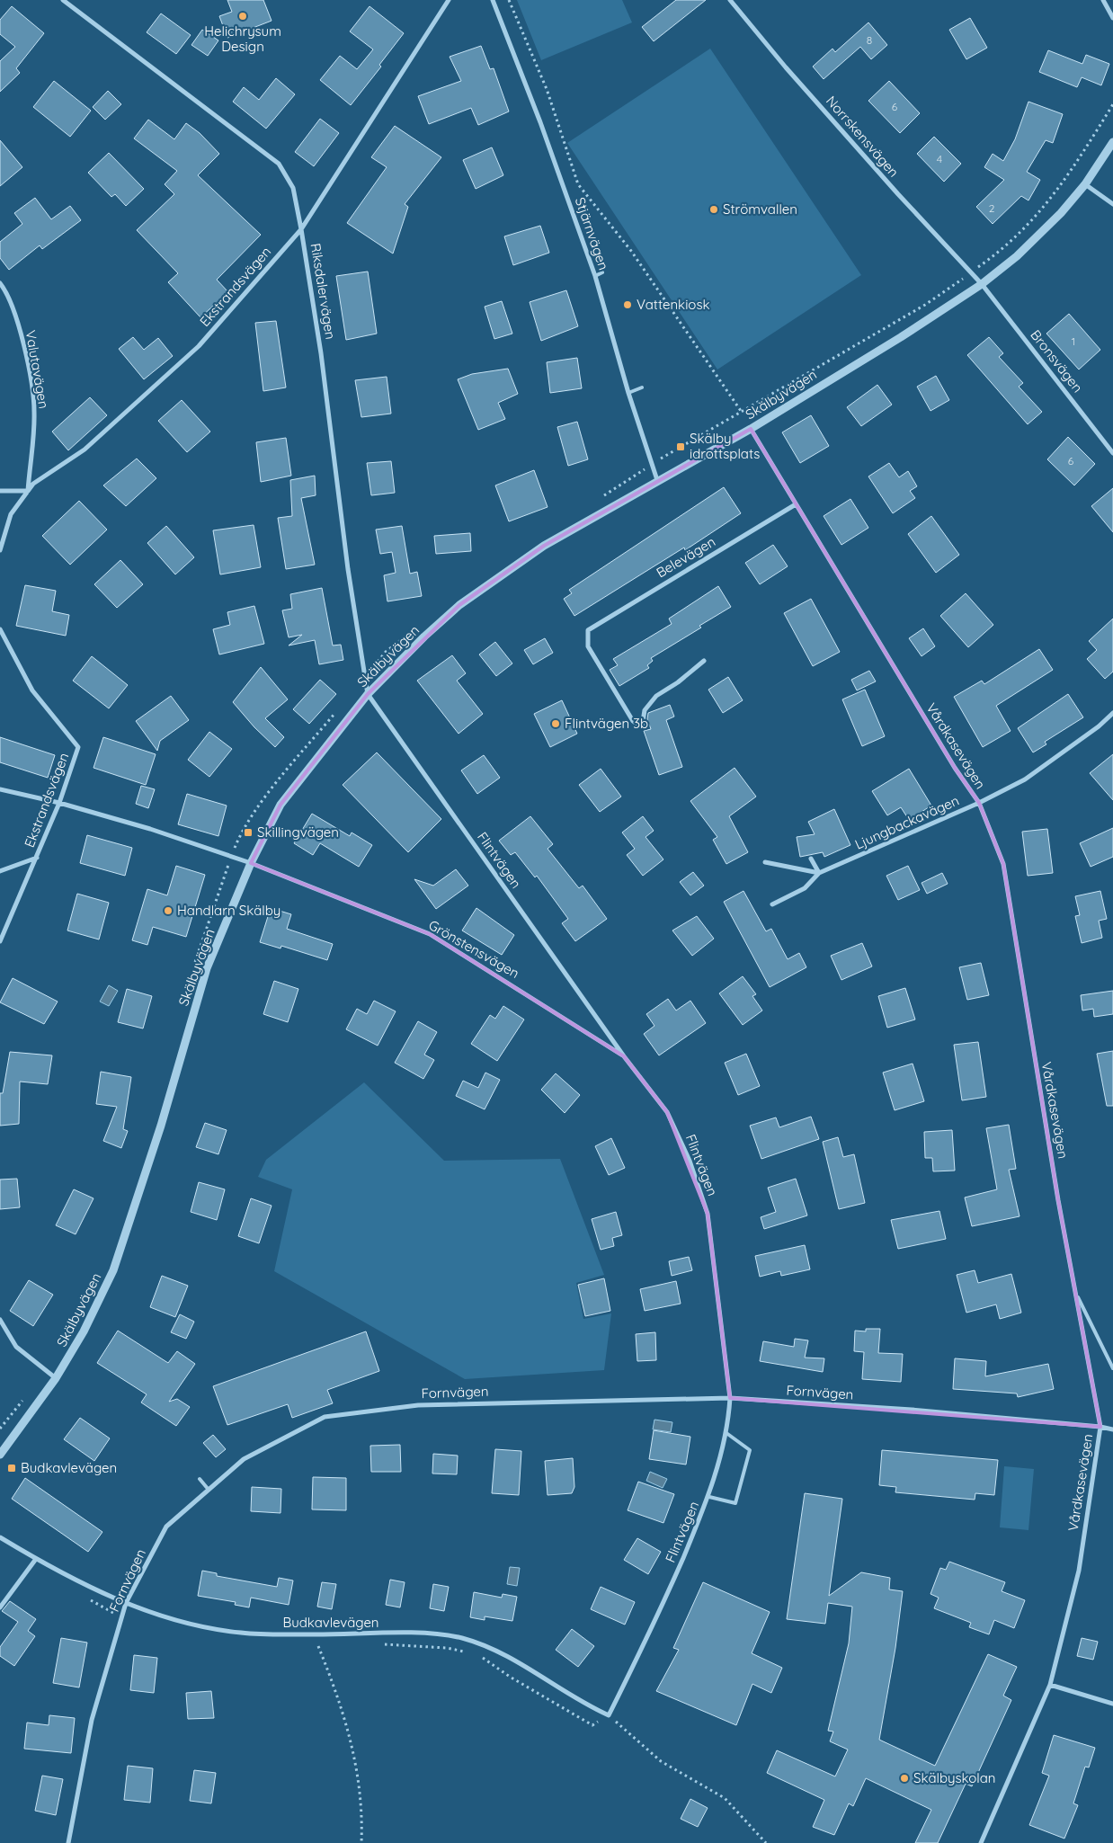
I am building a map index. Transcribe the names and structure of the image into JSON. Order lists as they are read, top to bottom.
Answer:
{
  "streets": {
    "street": [
      "Norrskensvägen",
      "Stjärnvägen",
      "Ekstrandsvägen",
      "Riksdalervägen",
      "Bronsvägen",
      "Valutavägen",
      "Skälbyvägen",
      "Belevägen",
      "Vårdkasevägen",
      "Ljungbackavägen",
      "Flintvägen",
      "Grönstensvägen",
      "Fornvägen",
      "Budkavlevägen"
    ]
  },
  "crossings": [
    ["Norrskensvägen", "Bronsvägen"],
    ["Norrskensvägen", "Skälbyvägen"],
    ["Stjärnvägen", "Skälbyvägen"],
    ["Ekstrandsvägen", "Riksdalervägen"],
    ["Ekstrandsvägen", "Valutavägen"],
    ["Riksdalervägen", "Skälbyvägen"],
    ["Riksdalervägen", "Flintvägen"],
    ["Bronsvägen", "Skälbyvägen"],
    ["Skälbyvägen", "Vårdkasevägen"],
    ["Skälbyvägen", "Flintvägen"],
    ["Skälbyvägen", "Grönstensvägen"],
    ["Belevägen", "Vårdkasevägen"],
    ["Vårdkasevägen", "Ljungbackavägen"],
    ["Vårdkasevägen", "Fornvägen"],
    ["Flintvägen", "Grönstensvägen"],
    ["Flintvägen", "Fornvägen"],
    ["Flintvägen", "Budkavlevägen"],
    ["Fornvägen", "Budkavlevägen"]
  ],
  "places": {
    "other": [
      "Helichrysum Design",
      "Strömvallen",
      "Vattenkiosk",
      "Flintvägen 3b",
      "Handlarn Skälby",
      "Skälbyskolan"
    ],
    "transit": ["Skälby idrottsplats", "Skillingvägen", "Budkavlevägen"]
  },
  "house_numbers": [
    "8",
    "6",
    "4",
    "2",
    "1",
    "6"
  ]
}
